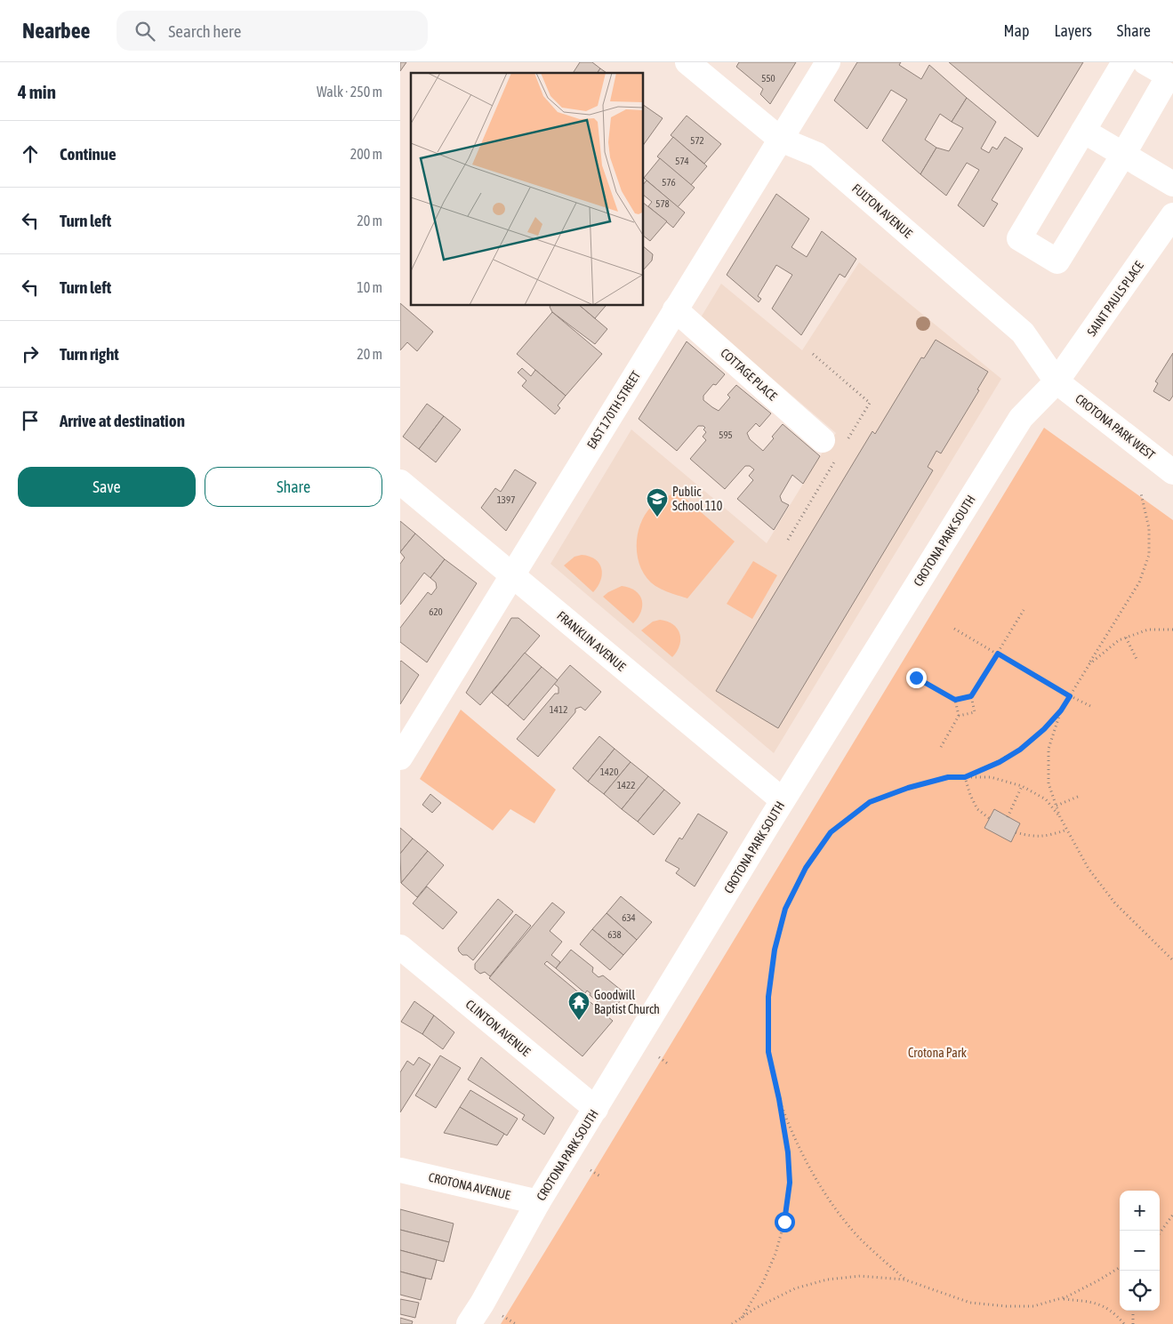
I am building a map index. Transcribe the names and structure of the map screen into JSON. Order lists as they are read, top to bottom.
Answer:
{
  "streets": {
    "street": [
      "FULTON AVENUE",
      "SAINT PAULS PLACE",
      "COTTAGE PLACE",
      "EAST 170TH STREET",
      "CROTONA PARK WEST",
      "CROTONA PARK SOUTH",
      "FRANKLIN AVENUE",
      "CLINTON AVENUE",
      "CROTONA AVENUE"
    ]
  },
  "crossings": [
    ["FULTON AVENUE", "SAINT PAULS PLACE"],
    ["FULTON AVENUE", "EAST 170TH STREET"],
    ["FULTON AVENUE", "CROTONA PARK WEST"],
    ["FULTON AVENUE", "CROTONA PARK SOUTH"],
    ["SAINT PAULS PLACE", "CROTONA PARK WEST"],
    ["SAINT PAULS PLACE", "CROTONA PARK SOUTH"],
    ["COTTAGE PLACE", "EAST 170TH STREET"],
    ["EAST 170TH STREET", "FRANKLIN AVENUE"],
    ["CROTONA PARK WEST", "CROTONA PARK SOUTH"],
    ["CROTONA PARK SOUTH", "FRANKLIN AVENUE"],
    ["CROTONA PARK SOUTH", "CLINTON AVENUE"],
    ["CROTONA PARK SOUTH", "CROTONA AVENUE"]
  ],
  "parks": ["Crotona Park"],
  "places": {
    "school or university": ["Public School 110"],
    "temple": ["Goodwill Baptist Church"]
  },
  "house_numbers": [
    "550",
    "572",
    "574",
    "576",
    "578",
    "595",
    "1397",
    "620",
    "1412",
    "1420",
    "1422",
    "634",
    "638"
  ],
  "page": {
    "header": "Nearbee",
    "search": "Search here",
    "nav": ["Map", "Layers", "Share"],
    "heading": ["4 min", "Walk · 250 m"],
    "list": [
      ["Continue", "200 m"],
      ["Turn left", "20 m"],
      ["Turn left", "10 m"],
      ["Turn right", "20 m"],
      "Arrive at destination"
    ],
    "buttons": ["Save", "Share"],
    "map_buttons": ["+", "−"]
  }
}
